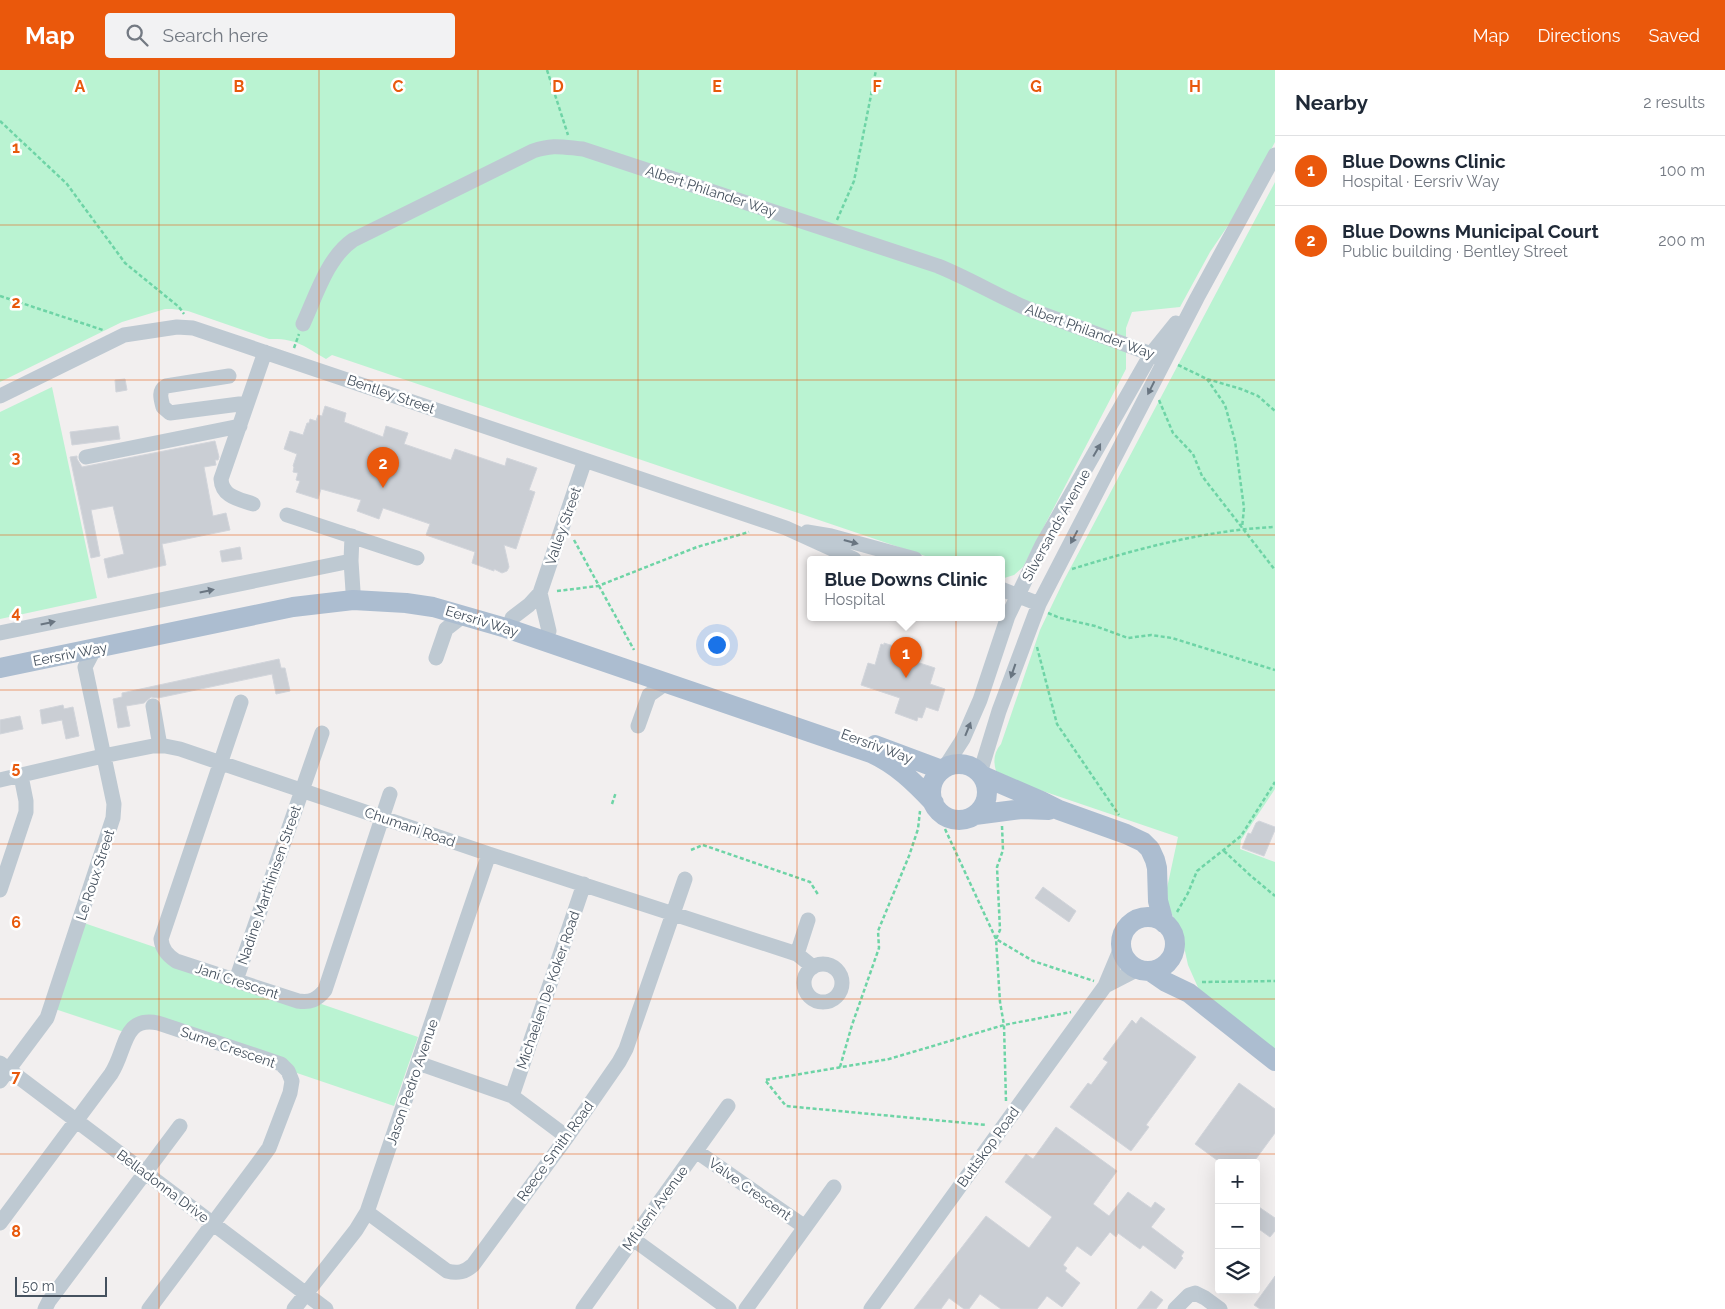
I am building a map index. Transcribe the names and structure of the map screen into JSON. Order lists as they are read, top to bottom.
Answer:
{
  "streets": {
    "main road": ["Eersriv Way"],
    "street": [
      "Albert Philander Way",
      "Bentley Street",
      "Silversands Avenue",
      "Valley Street",
      "Chumani Road",
      "Le Roux Street",
      "Nadine Marthinisen Street",
      "Jani Crescent",
      "Michaelen De Koker Road",
      "Sume Crescent",
      "Jason Pedro Avenue",
      "Buttskop Road",
      "Reece Smith Road",
      "Belladonna Drive",
      "Valve Crescent",
      "Mfuleni Avenue"
    ]
  },
  "crossings": [
    ["Albert Philander Way", "Silversands Avenue"],
    ["Bentley Street", "Valley Street"],
    ["Silversands Avenue", "Eersriv Way"],
    ["Valley Street", "Eersriv Way"],
    ["Eersriv Way", "Le Roux Street"],
    ["Chumani Road", "Le Roux Street"],
    ["Chumani Road", "Nadine Marthinisen Street"],
    ["Chumani Road", "Jani Crescent"],
    ["Chumani Road", "Michaelen De Koker Road"],
    ["Chumani Road", "Jason Pedro Avenue"],
    ["Chumani Road", "Reece Smith Road"],
    ["Le Roux Street", "Belladonna Drive"],
    ["Nadine Marthinisen Street", "Jani Crescent"],
    ["Sume Crescent", "Belladonna Drive"],
    ["Jason Pedro Avenue", "Reece Smith Road"],
    ["Jason Pedro Avenue", "Belladonna Drive"],
    ["Valve Crescent", "Mfuleni Avenue"]
  ],
  "scale_bar": "50 m",
  "page": {
    "header": "Map",
    "search": "Search here",
    "nav": ["Map", "Directions", "Saved"],
    "heading": ["Nearby", "2 results"],
    "list": [
      {
        "mark": "1",
        "name": "Blue Downs Clinic",
        "note": "Hospital · Eersriv Way",
        "value": "100 m"
      },
      {
        "mark": "2",
        "name": "Blue Downs Municipal Court",
        "note": "Public building · Bentley Street",
        "value": "200 m"
      }
    ],
    "pins": ["2", "1"],
    "popup": ["Blue Downs Clinic", "Hospital"],
    "map_buttons": ["+", "−"],
    "scale": "50 m"
  },
  "grid": {
    "columns": [
      "A",
      "B",
      "C",
      "D",
      "E",
      "F",
      "G",
      "H"
    ],
    "rows": [
      "1",
      "2",
      "3",
      "4",
      "5",
      "6",
      "7",
      "8"
    ]
  }
}
